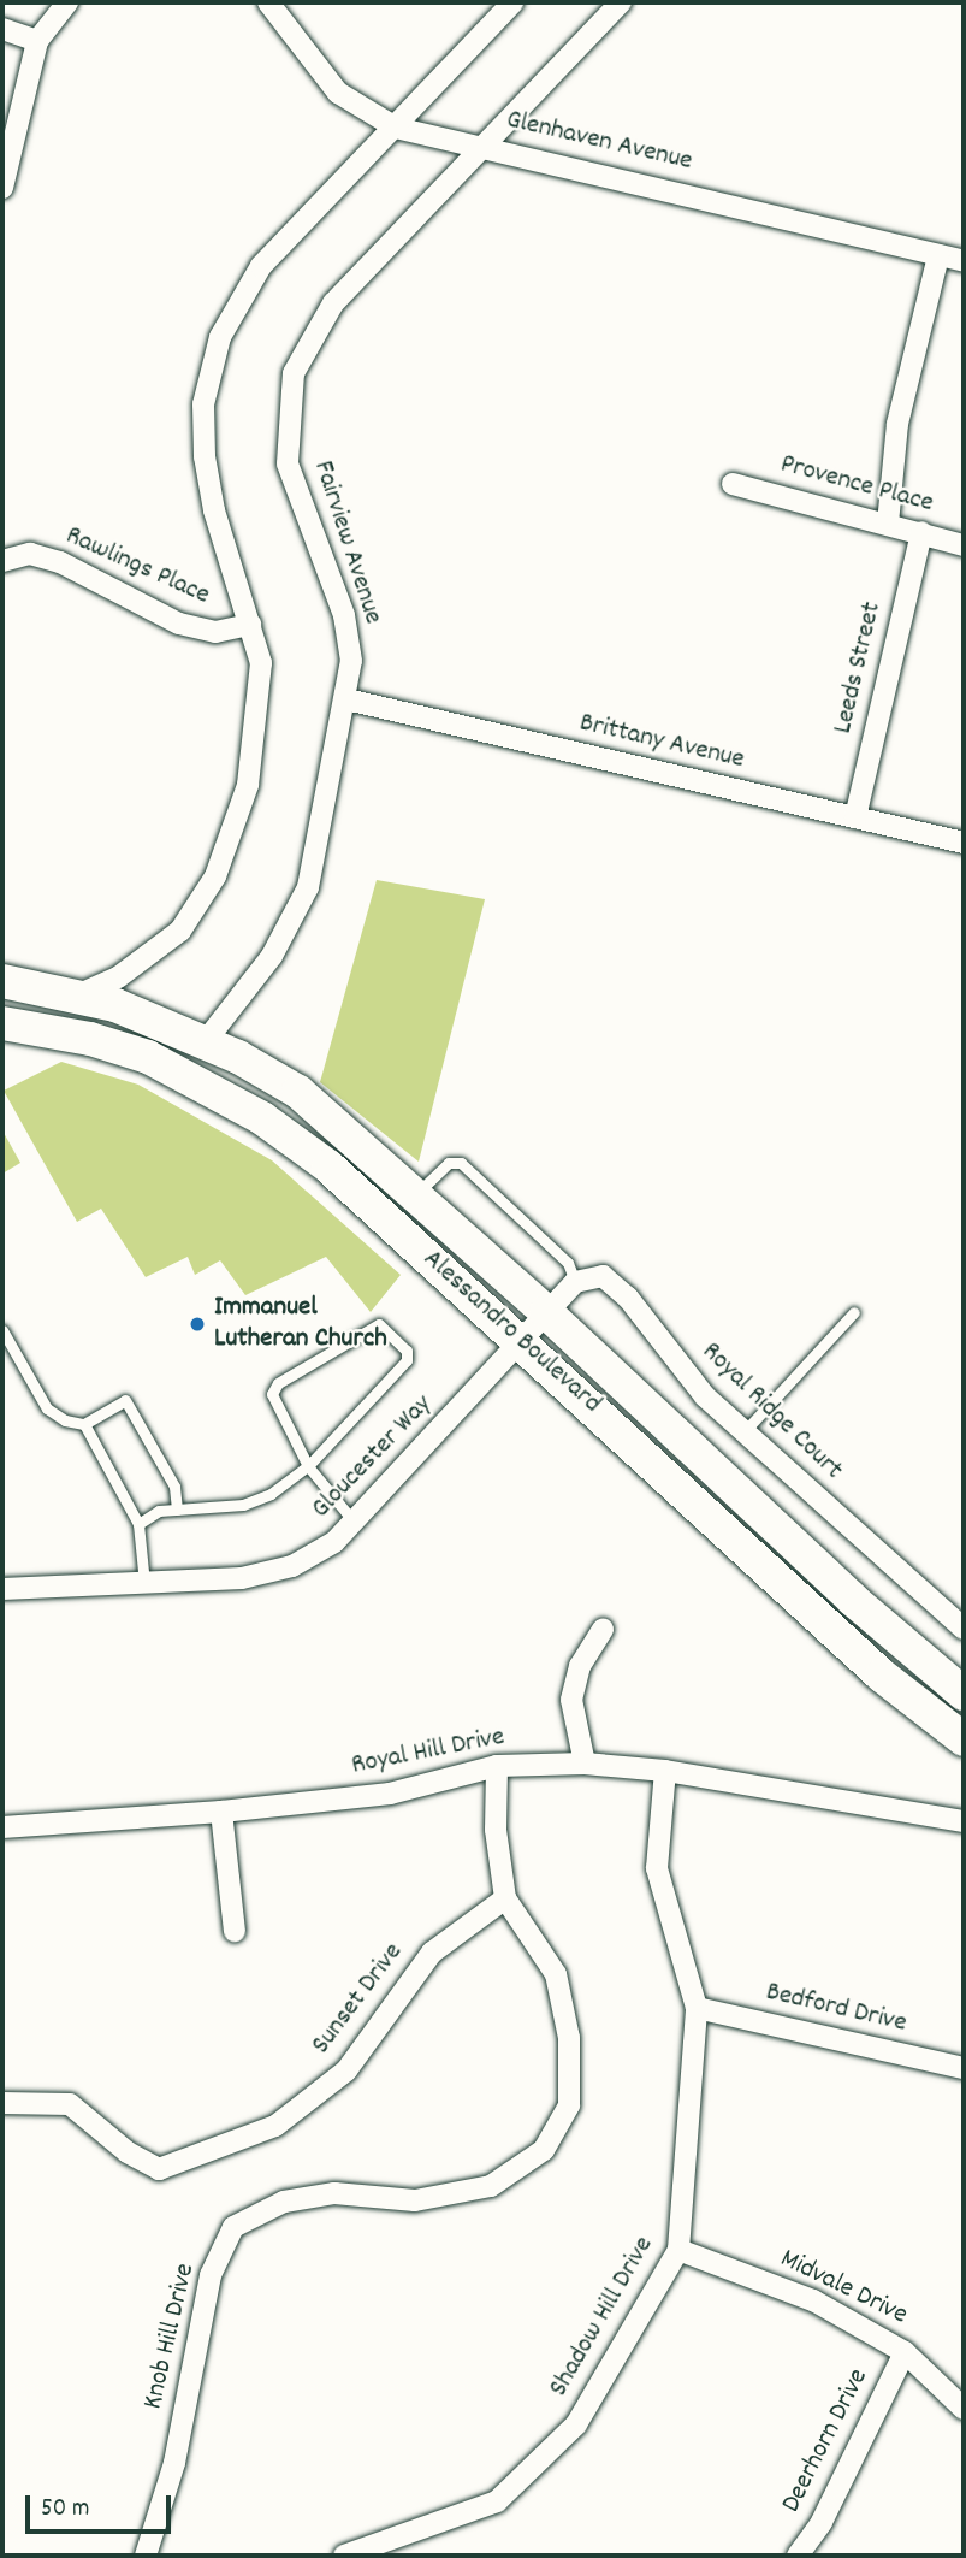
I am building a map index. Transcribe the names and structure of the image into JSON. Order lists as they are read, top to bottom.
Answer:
{
  "streets": {
    "main road": ["Alessandro Boulevard"],
    "street": [
      "Glenhaven Avenue",
      "Provence Place",
      "Fairview Avenue",
      "Rawlings Place",
      "Leeds Street",
      "Brittany Avenue",
      "Royal Ridge Court",
      "Gloucester Way",
      "Royal Hill Drive",
      "Sunset Drive",
      "Bedford Drive",
      "Midvale Drive",
      "Shadow Hill Drive",
      "Knob Hill Drive",
      "Deerhorn Drive"
    ]
  },
  "crossings": [
    ["Glenhaven Avenue", "Fairview Avenue"],
    ["Provence Place", "Leeds Street"],
    ["Fairview Avenue", "Brittany Avenue"],
    ["Fairview Avenue", "Alessandro Boulevard"],
    ["Leeds Street", "Brittany Avenue"],
    ["Alessandro Boulevard", "Gloucester Way"],
    ["Royal Hill Drive", "Shadow Hill Drive"],
    ["Sunset Drive", "Knob Hill Drive"],
    ["Bedford Drive", "Shadow Hill Drive"],
    ["Midvale Drive", "Shadow Hill Drive"],
    ["Midvale Drive", "Deerhorn Drive"]
  ],
  "places": ["Immanuel Lutheran Church"],
  "scale_bar": "50 m"
}
